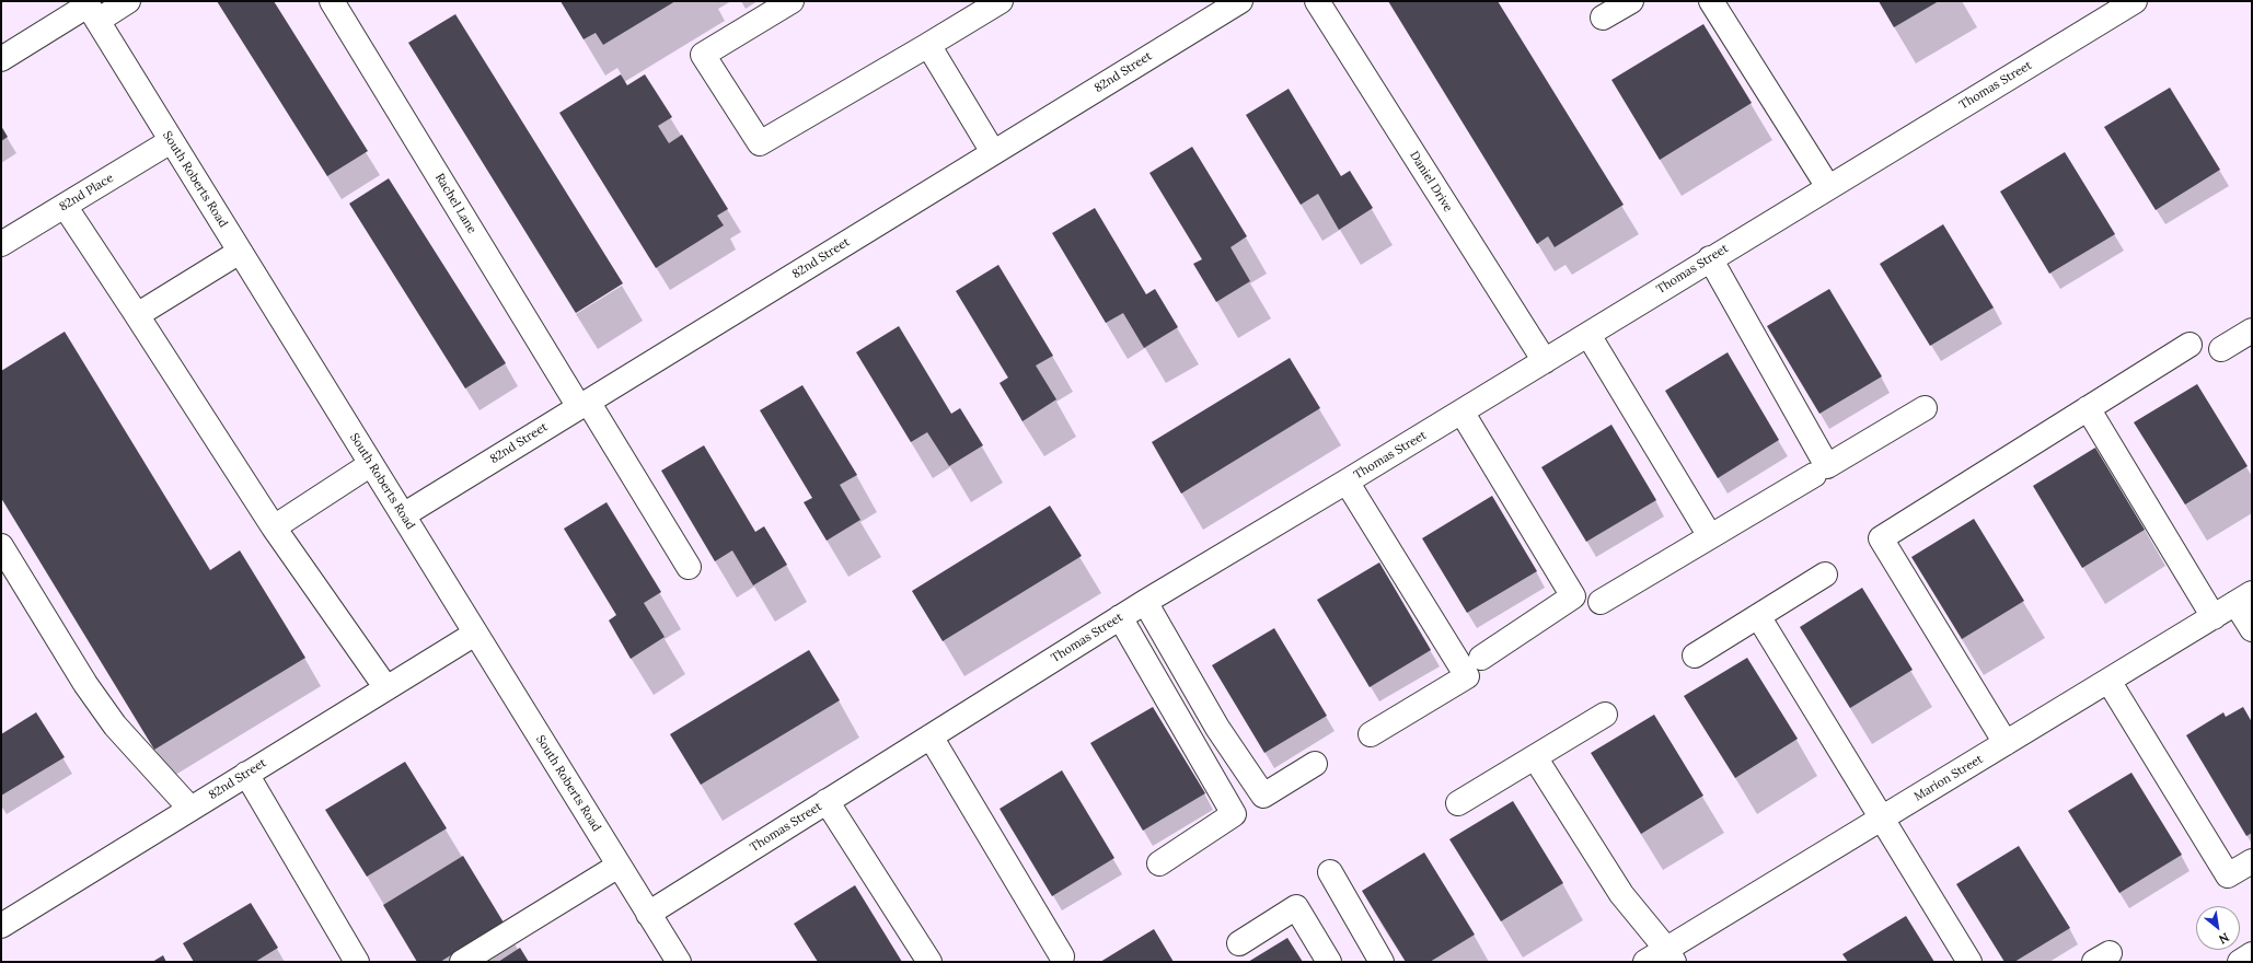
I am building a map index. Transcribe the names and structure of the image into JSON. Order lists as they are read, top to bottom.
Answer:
{
  "streets": {
    "street": [
      "82nd Street",
      "Thomas Street",
      "South Roberts Road",
      "Daniel Drive",
      "82nd Place",
      "Rachel Lane",
      "Marion Street"
    ]
  },
  "crossings": [
    ["82nd Street", "South Roberts Road"],
    ["82nd Street", "Rachel Lane"],
    ["Thomas Street", "South Roberts Road"],
    ["Thomas Street", "Daniel Drive"],
    ["South Roberts Road", "82nd Place"]
  ],
  "north": "bottom right"
}
